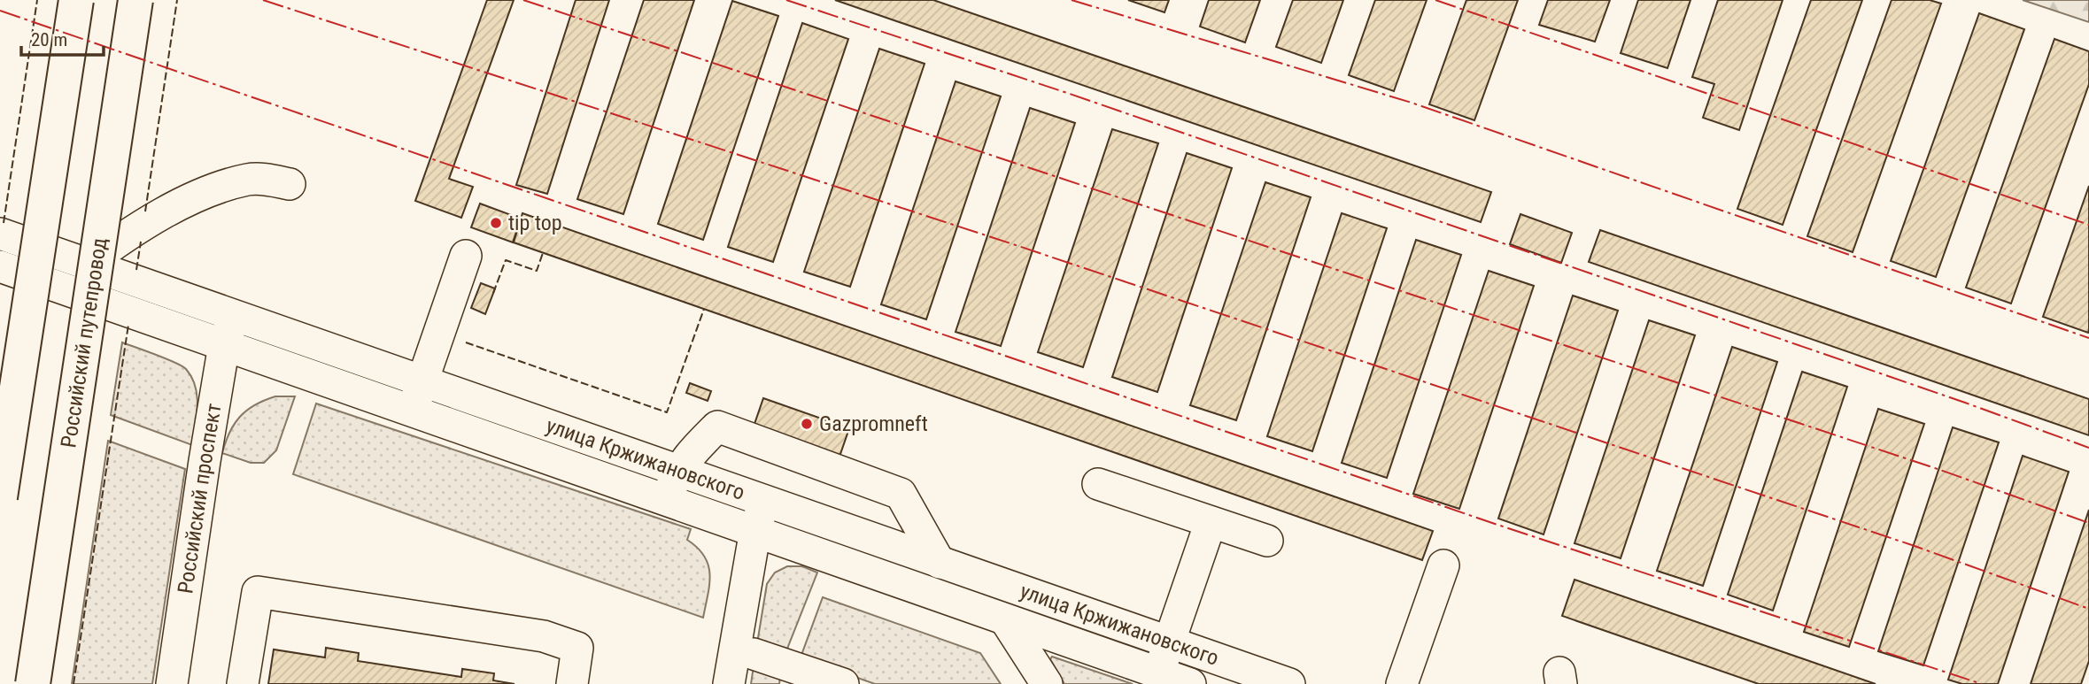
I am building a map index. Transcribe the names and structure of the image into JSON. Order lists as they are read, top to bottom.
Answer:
{
  "streets": {
    "main road": ["Российский путепровод"],
    "street": ["улица Кржижановского", "Российский проспект"]
  },
  "crossings": [
    ["улица Кржижановского", "Российский проспект"]
  ],
  "places": ["tip top", "Gazpromneft"],
  "scale_bar": "20 m"
}
